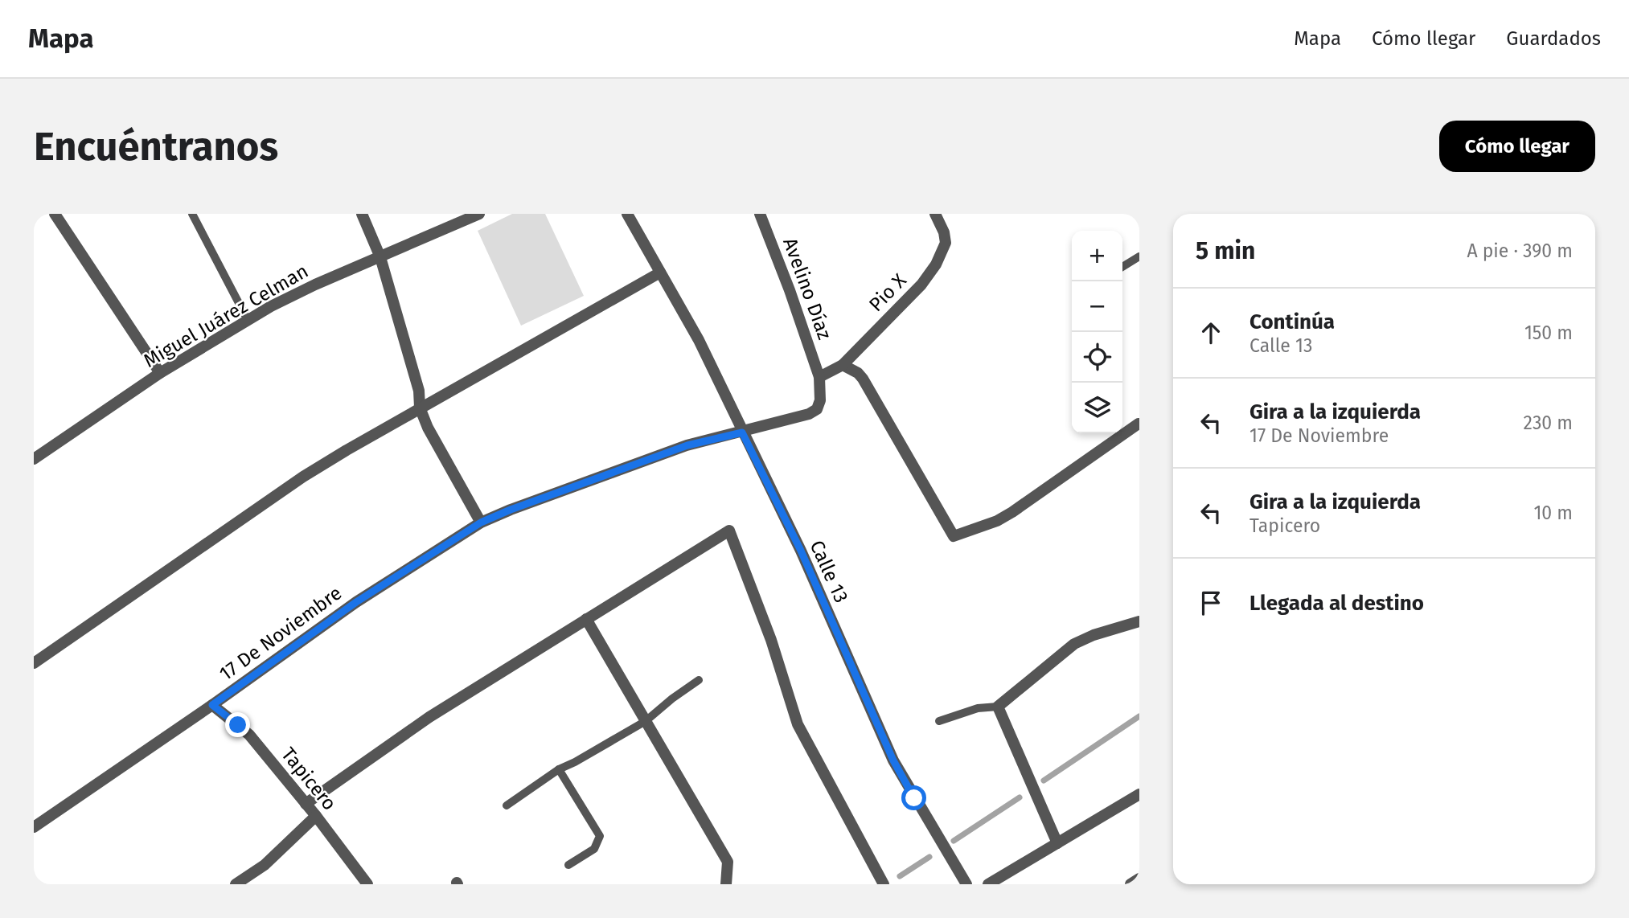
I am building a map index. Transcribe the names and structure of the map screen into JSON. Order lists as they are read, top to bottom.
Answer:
{
  "streets": {
    "street": [
      "Avelino Díaz",
      "Pio X",
      "Miguel Juárez Celman",
      "Calle 13",
      "17 De Noviembre",
      "Tapicero"
    ]
  },
  "crossings": [
    ["Avelino Díaz", "Pio X"],
    ["Avelino Díaz", "17 De Noviembre"],
    ["Pio X", "17 De Noviembre"],
    ["Calle 13", "17 De Noviembre"],
    ["17 De Noviembre", "Tapicero"]
  ],
  "page": {
    "header": "Mapa",
    "nav": ["Mapa", "Cómo llegar", "Guardados"],
    "buttons": "Cómo llegar",
    "title": "Encuéntranos",
    "heading": ["5 min", "A pie · 390 m"],
    "map_buttons": ["+", "−"],
    "list": [
      ["Continúa", "Calle 13", "150 m"],
      ["Gira a la izquierda", "17 De Noviembre", "230 m"],
      ["Gira a la izquierda", "Tapicero", "10 m"],
      "Llegada al destino"
    ]
  }
}
